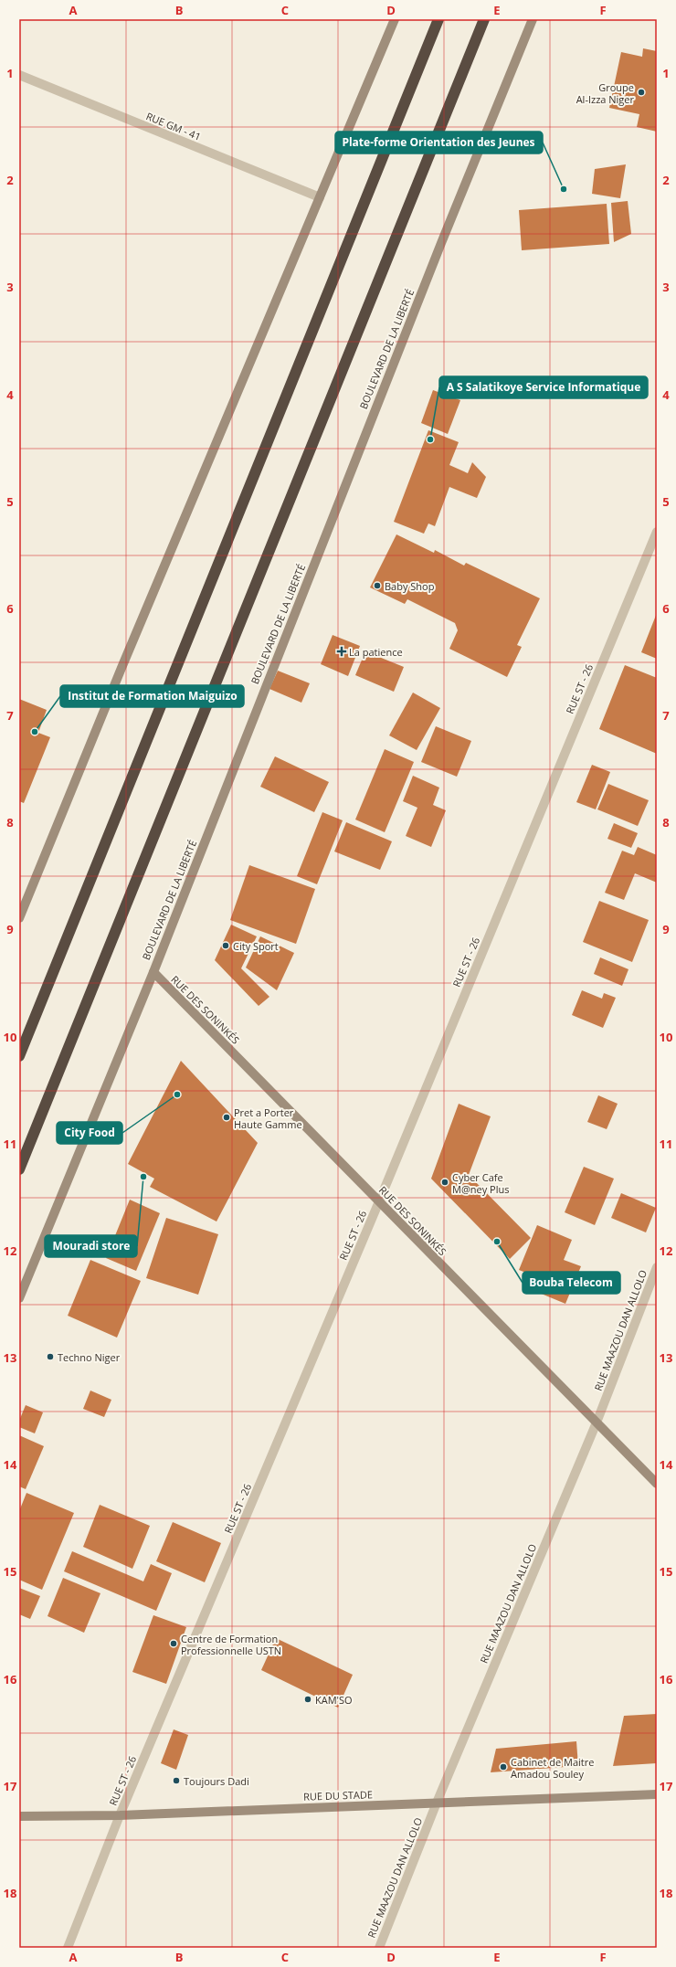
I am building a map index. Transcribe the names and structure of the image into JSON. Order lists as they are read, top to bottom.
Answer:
{
  "streets": {
    "main road": ["BOULEVARD DE LA LIBERTÉ", "RUE DES SONINKÉS", "RUE DU STADE"],
    "street": ["RUE GM - 41", "RUE ST - 26", "RUE MAAZOU DAN ALLOLO"]
  },
  "crossings": [
    ["BOULEVARD DE LA LIBERTÉ", "RUE DES SONINKÉS"],
    ["RUE ST - 26", "RUE DES SONINKÉS"],
    ["RUE ST - 26", "RUE DU STADE"],
    ["RUE DES SONINKÉS", "RUE MAAZOU DAN ALLOLO"],
    ["RUE MAAZOU DAN ALLOLO", "RUE DU STADE"]
  ],
  "places": {
    "other": [
      "Groupe Al-Izza Niger",
      "Plate-forme Orientation des Jeunes",
      "A S Salatikoye Service Informatique",
      "Baby Shop",
      "Institut de Formation Maiguizo",
      "City Sport",
      "City Food",
      "Pret a Porter Haute Gamme",
      "Mouradi store",
      "Cyber Cafe M@ney Plus",
      "Bouba Telecom",
      "Techno Niger",
      "Centre de Formation Professionnelle USTN",
      "KAM'SO",
      "Cabinet de Maitre Amadou Souley",
      "Toujours Dadi"
    ],
    "health": ["La patience"]
  },
  "grid": {
    "columns": [
      "A",
      "B",
      "C",
      "D",
      "E",
      "F"
    ],
    "rows": [
      "1",
      "2",
      "3",
      "4",
      "5",
      "6",
      "7",
      "8",
      "9",
      "10",
      "11",
      "12",
      "13",
      "14",
      "15",
      "16",
      "17",
      "18"
    ]
  }
}
